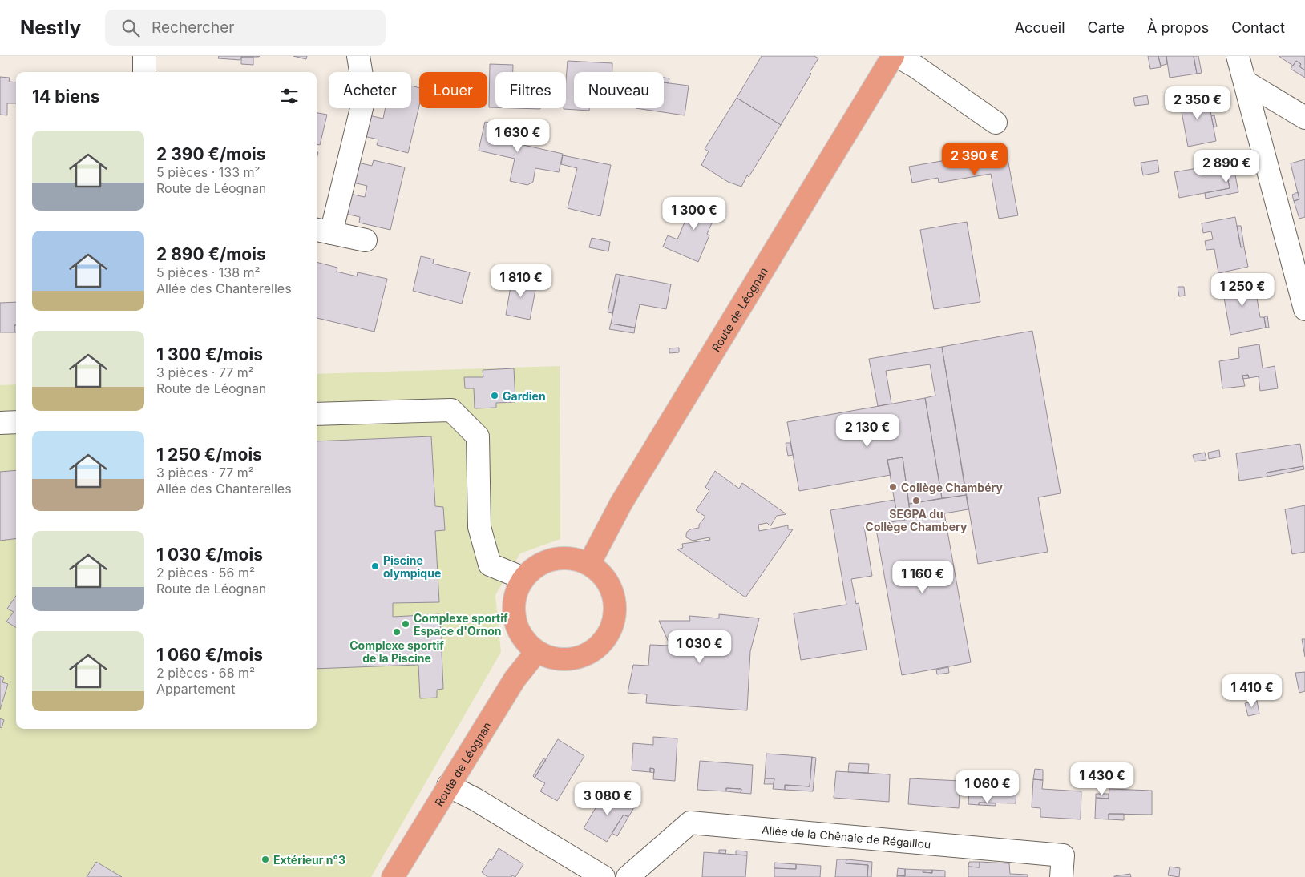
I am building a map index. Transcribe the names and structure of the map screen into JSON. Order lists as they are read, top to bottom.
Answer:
{
  "streets": {
    "main road": ["Route de Léognan"],
    "street": ["Allée de la Chênaie de Régaillou"]
  },
  "places": [
    "Gardien",
    "Collège Chambéry",
    "SEGPA du Collège Chambery",
    "Piscine olympique",
    "Complexe sportif Espace d'Ornon",
    "Complexe sportif de la Piscine",
    "Extérieur n°3"
  ],
  "page": {
    "header": "Nestly",
    "search": "Rechercher",
    "nav": [
      "Accueil",
      "Carte",
      "À propos",
      "Contact"
    ],
    "chip": [
      "Acheter",
      "Louer",
      "Filtres",
      "Nouveau"
    ],
    "heading": "14 biens",
    "price": [
      "2 350 €",
      "1 630 €",
      "2 390 €",
      "2 890 €",
      "1 300 €",
      "1 810 €",
      "1 250 €",
      "2 130 €",
      "1 160 €",
      "1 030 €",
      "1 410 €",
      "1 430 €",
      "1 060 €",
      "3 080 €"
    ],
    "list": [
      {
        "name": "2 390 €/mois",
        "note": "5 pièces · 133 m² · Route de Léognan"
      },
      {
        "name": "2 890 €/mois",
        "note": "5 pièces · 138 m² · Allée des Chanterelles"
      },
      {
        "name": "1 300 €/mois",
        "note": "3 pièces · 77 m² · Route de Léognan"
      },
      {
        "name": "1 250 €/mois",
        "note": "3 pièces · 77 m² · Allée des Chanterelles"
      },
      {
        "name": "1 030 €/mois",
        "note": "2 pièces · 56 m² · Route de Léognan"
      },
      {
        "name": "1 060 €/mois",
        "note": "2 pièces · 68 m² · Appartement"
      }
    ]
  }
}
